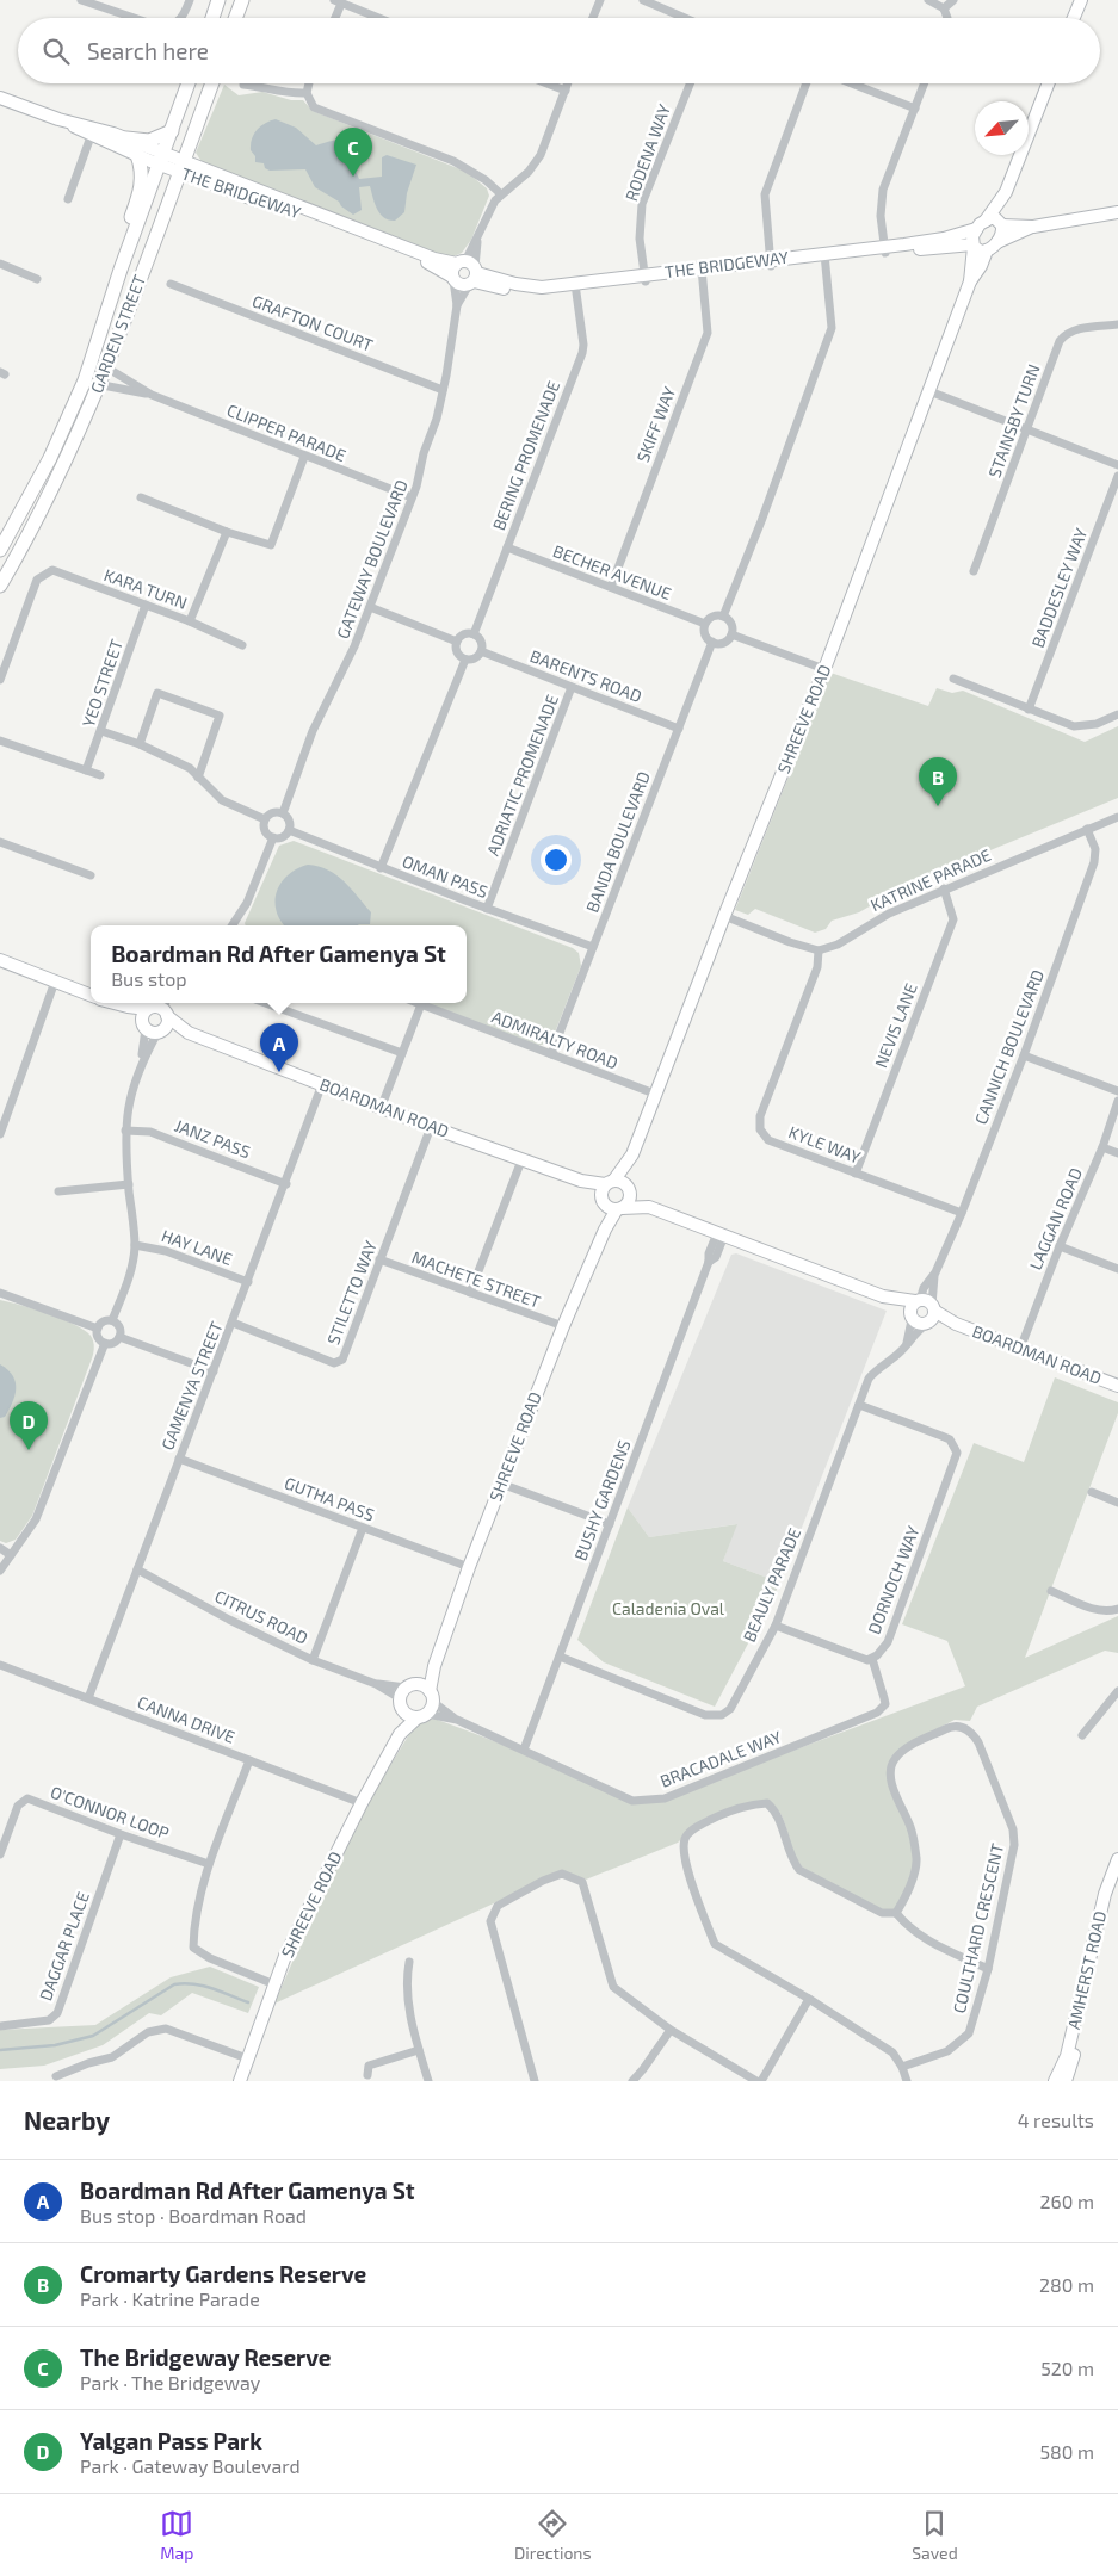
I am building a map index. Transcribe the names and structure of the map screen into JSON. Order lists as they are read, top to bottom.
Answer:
{
  "streets": {
    "main road": ["GARDEN STREET"],
    "street": [
      "RODENA WAY",
      "THE BRIDGEWAY",
      "GRAFTON COURT",
      "STAINSBY TURN",
      "SKIFF WAY",
      "CLIPPER PARADE",
      "BERING PROMENADE",
      "GATEWAY BOULEVARD",
      "BECHER AVENUE",
      "BADDESLEY WAY",
      "KARA TURN",
      "BARENTS ROAD",
      "YEO STREET",
      "SHREEVE ROAD",
      "ADRIATIC PROMENADE",
      "BANDA BOULEVARD",
      "OMAN PASS",
      "KATRINE PARADE",
      "NEVIS LANE",
      "ADMIRALTY ROAD",
      "CANNICH BOULEVARD",
      "BOARDMAN ROAD",
      "JANZ PASS",
      "KYLE WAY",
      "LAGGAN ROAD",
      "HAY LANE",
      "MACHETE STREET",
      "STILETTO WAY",
      "GAMENYA STREET",
      "GUTHA PASS",
      "BUSHY GARDENS",
      "DORNOCH WAY",
      "BEAULY PARADE",
      "CITRUS ROAD",
      "CANNA DRIVE",
      "BRACADALE WAY",
      "O'CONNOR LOOP",
      "COULTHARD CRESCENT",
      "DAGGAR PLACE",
      "AMHERST ROAD"
    ]
  },
  "crossings": [
    ["RODENA WAY", "THE BRIDGEWAY"],
    ["THE BRIDGEWAY", "GARDEN STREET"],
    ["THE BRIDGEWAY", "SKIFF WAY"],
    ["THE BRIDGEWAY", "BERING PROMENADE"],
    ["THE BRIDGEWAY", "GATEWAY BOULEVARD"],
    ["THE BRIDGEWAY", "SHREEVE ROAD"],
    ["GRAFTON COURT", "GATEWAY BOULEVARD"],
    ["GARDEN STREET", "CLIPPER PARADE"],
    ["SKIFF WAY", "BECHER AVENUE"],
    ["CLIPPER PARADE", "GATEWAY BOULEVARD"],
    ["BERING PROMENADE", "BECHER AVENUE"],
    ["BERING PROMENADE", "BARENTS ROAD"],
    ["GATEWAY BOULEVARD", "OMAN PASS"],
    ["BECHER AVENUE", "BANDA BOULEVARD"],
    ["KARA TURN", "YEO STREET"],
    ["BARENTS ROAD", "ADRIATIC PROMENADE"],
    ["BARENTS ROAD", "BANDA BOULEVARD"],
    ["SHREEVE ROAD", "ADMIRALTY ROAD"],
    ["SHREEVE ROAD", "BOARDMAN ROAD"],
    ["SHREEVE ROAD", "MACHETE STREET"],
    ["SHREEVE ROAD", "GUTHA PASS"],
    ["SHREEVE ROAD", "CITRUS ROAD"],
    ["SHREEVE ROAD", "CANNA DRIVE"],
    ["SHREEVE ROAD", "BRACADALE WAY"],
    ["ADRIATIC PROMENADE", "OMAN PASS"],
    ["BANDA BOULEVARD", "OMAN PASS"],
    ["BANDA BOULEVARD", "ADMIRALTY ROAD"],
    ["KATRINE PARADE", "NEVIS LANE"],
    ["KATRINE PARADE", "CANNICH BOULEVARD"],
    ["KATRINE PARADE", "KYLE WAY"],
    ["NEVIS LANE", "KYLE WAY"],
    ["CANNICH BOULEVARD", "BOARDMAN ROAD"],
    ["CANNICH BOULEVARD", "KYLE WAY"],
    ["CANNICH BOULEVARD", "BEAULY PARADE"],
    ["BOARDMAN ROAD", "LAGGAN ROAD"],
    ["BOARDMAN ROAD", "STILETTO WAY"],
    ["BOARDMAN ROAD", "GAMENYA STREET"],
    ["BOARDMAN ROAD", "BUSHY GARDENS"],
    ["BOARDMAN ROAD", "BEAULY PARADE"],
    ["JANZ PASS", "GAMENYA STREET"],
    ["HAY LANE", "GAMENYA STREET"],
    ["MACHETE STREET", "STILETTO WAY"],
    ["STILETTO WAY", "GAMENYA STREET"],
    ["GAMENYA STREET", "GUTHA PASS"],
    ["GAMENYA STREET", "CITRUS ROAD"],
    ["GAMENYA STREET", "CANNA DRIVE"],
    ["BUSHY GARDENS", "BEAULY PARADE"],
    ["BUSHY GARDENS", "BRACADALE WAY"],
    ["DORNOCH WAY", "BEAULY PARADE"],
    ["DORNOCH WAY", "BRACADALE WAY"],
    ["CITRUS ROAD", "BRACADALE WAY"],
    ["O'CONNOR LOOP", "DAGGAR PLACE"]
  ],
  "parks": ["Caladenia Oval"],
  "north": "bottom left",
  "page": {
    "search": "Search here",
    "pins": [
      "C",
      "B",
      "A",
      "D"
    ],
    "popup": ["Boardman Rd After Gamenya St", "Bus stop"],
    "heading": ["Nearby", "4 results"],
    "list": [
      {
        "mark": "A",
        "name": "Boardman Rd After Gamenya St",
        "note": "Bus stop · Boardman Road",
        "value": "260 m"
      },
      {
        "mark": "B",
        "name": "Cromarty Gardens Reserve",
        "note": "Park · Katrine Parade",
        "value": "280 m"
      },
      {
        "mark": "C",
        "name": "The Bridgeway Reserve",
        "note": "Park · The Bridgeway",
        "value": "520 m"
      },
      {
        "mark": "D",
        "name": "Yalgan Pass Park",
        "note": "Park · Gateway Boulevard",
        "value": "580 m"
      }
    ],
    "nav": ["Map", "Directions", "Saved"]
  }
}
